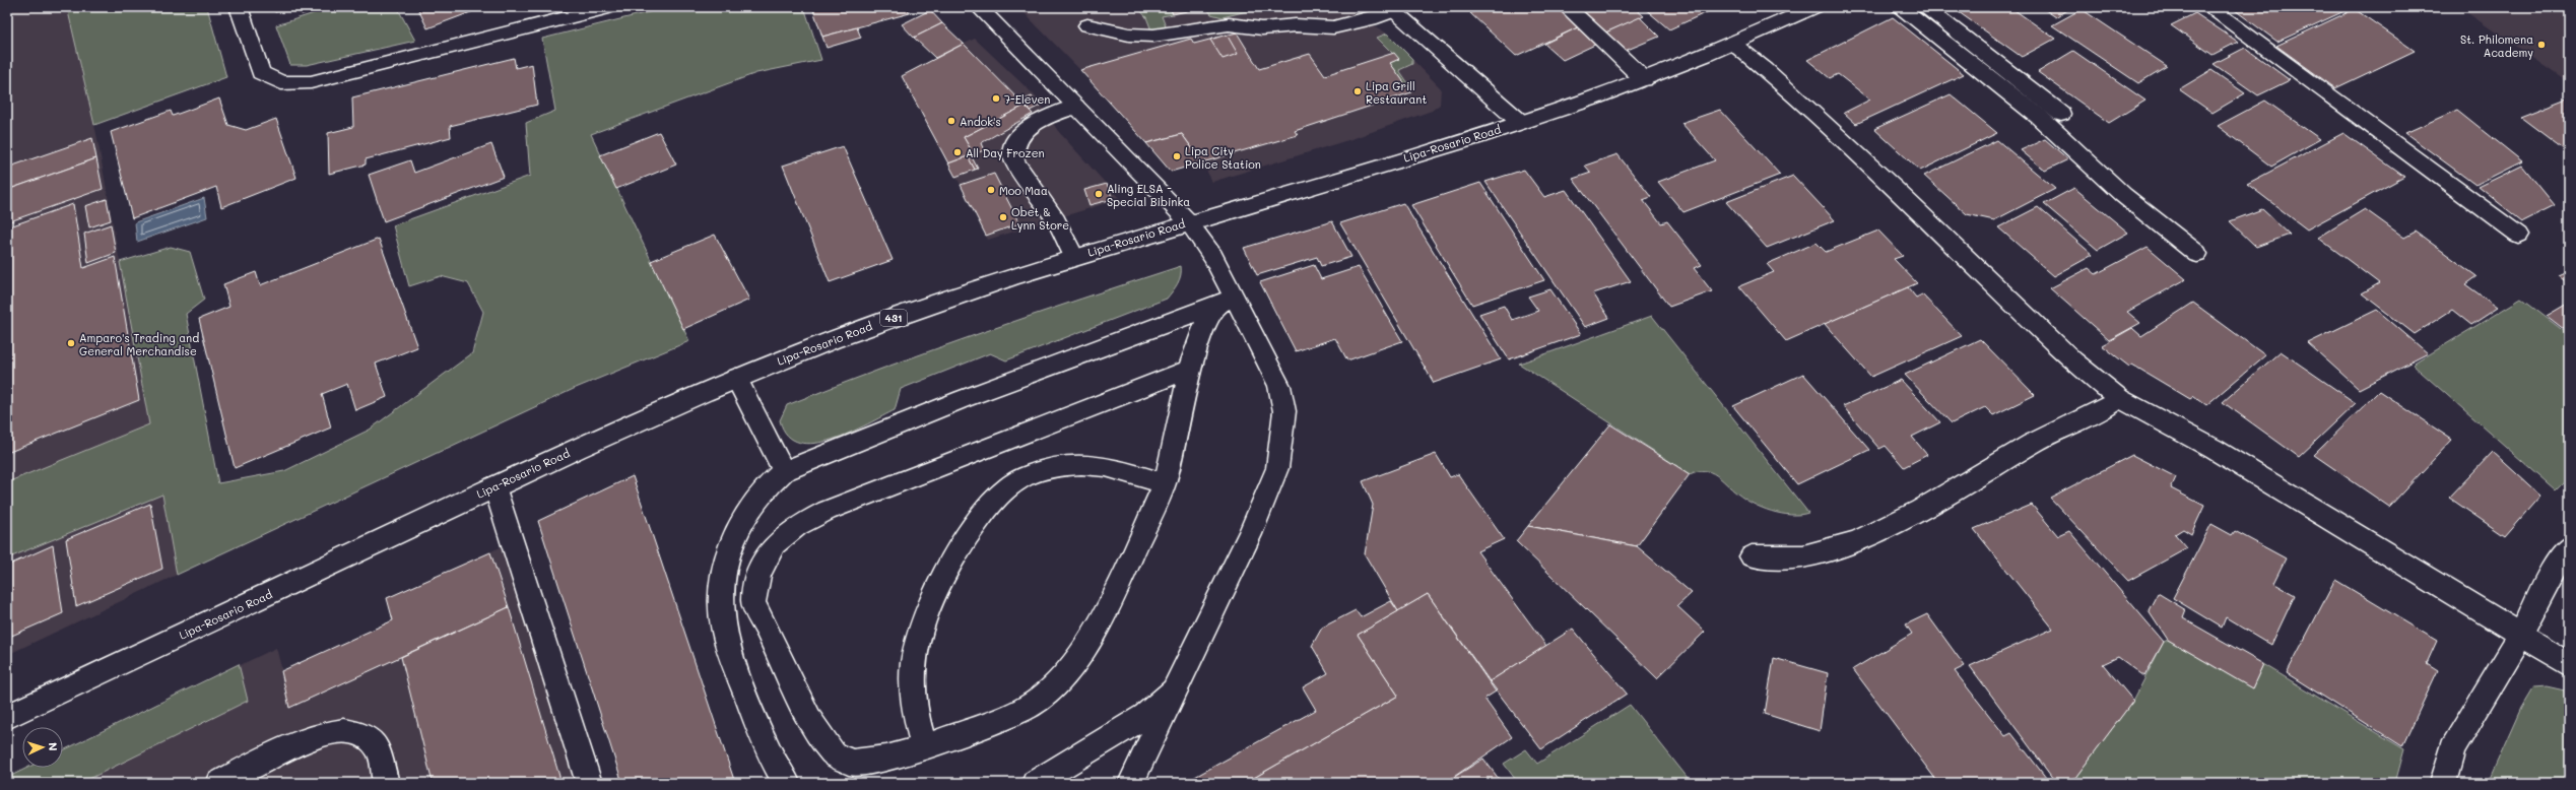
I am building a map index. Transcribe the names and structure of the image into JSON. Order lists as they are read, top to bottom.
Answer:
{
  "streets": {
    "street": ["Lipa-Rosario Road", "431"]
  },
  "places": [
    "St. Philomena Academy",
    "Lipa Grill Restaurant",
    "7-Eleven",
    "Andok's",
    "All Day Frozen",
    "Lipa City Police Station",
    "Moo Maa",
    "Aling ELSA - Special Bibinka",
    "Obet & Lynn Store",
    "Amparo's Trading and General Merchandise"
  ],
  "north": "right"
}
